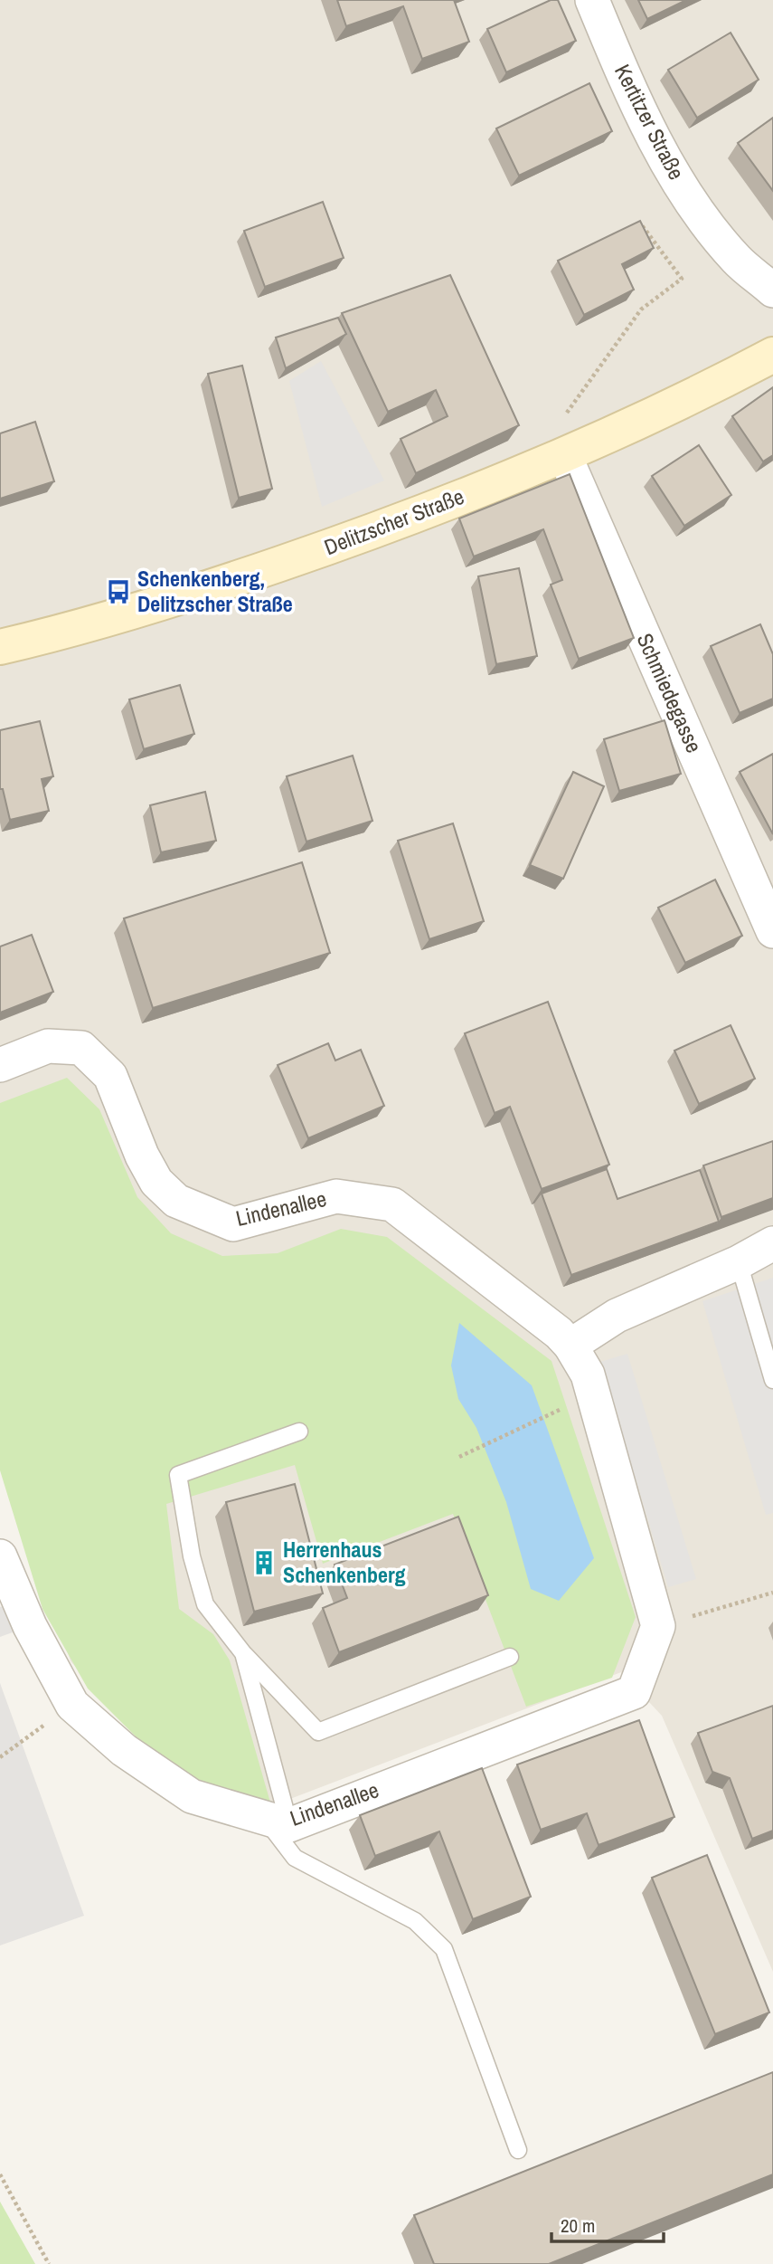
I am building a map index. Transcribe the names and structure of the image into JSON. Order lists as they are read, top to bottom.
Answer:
{
  "streets": {
    "street": [
      "Kertitzer Straße",
      "Delitzscher Straße",
      "Schmiedegasse",
      "Lindenallee"
    ]
  },
  "crossings": [
    ["Delitzscher Straße", "Schmiedegasse"]
  ],
  "places": {
    "bus stop": ["Schenkenberg, Delitzscher Straße"],
    "building": ["Herrenhaus Schenkenberg"]
  },
  "scale_bar": "20 m"
}
